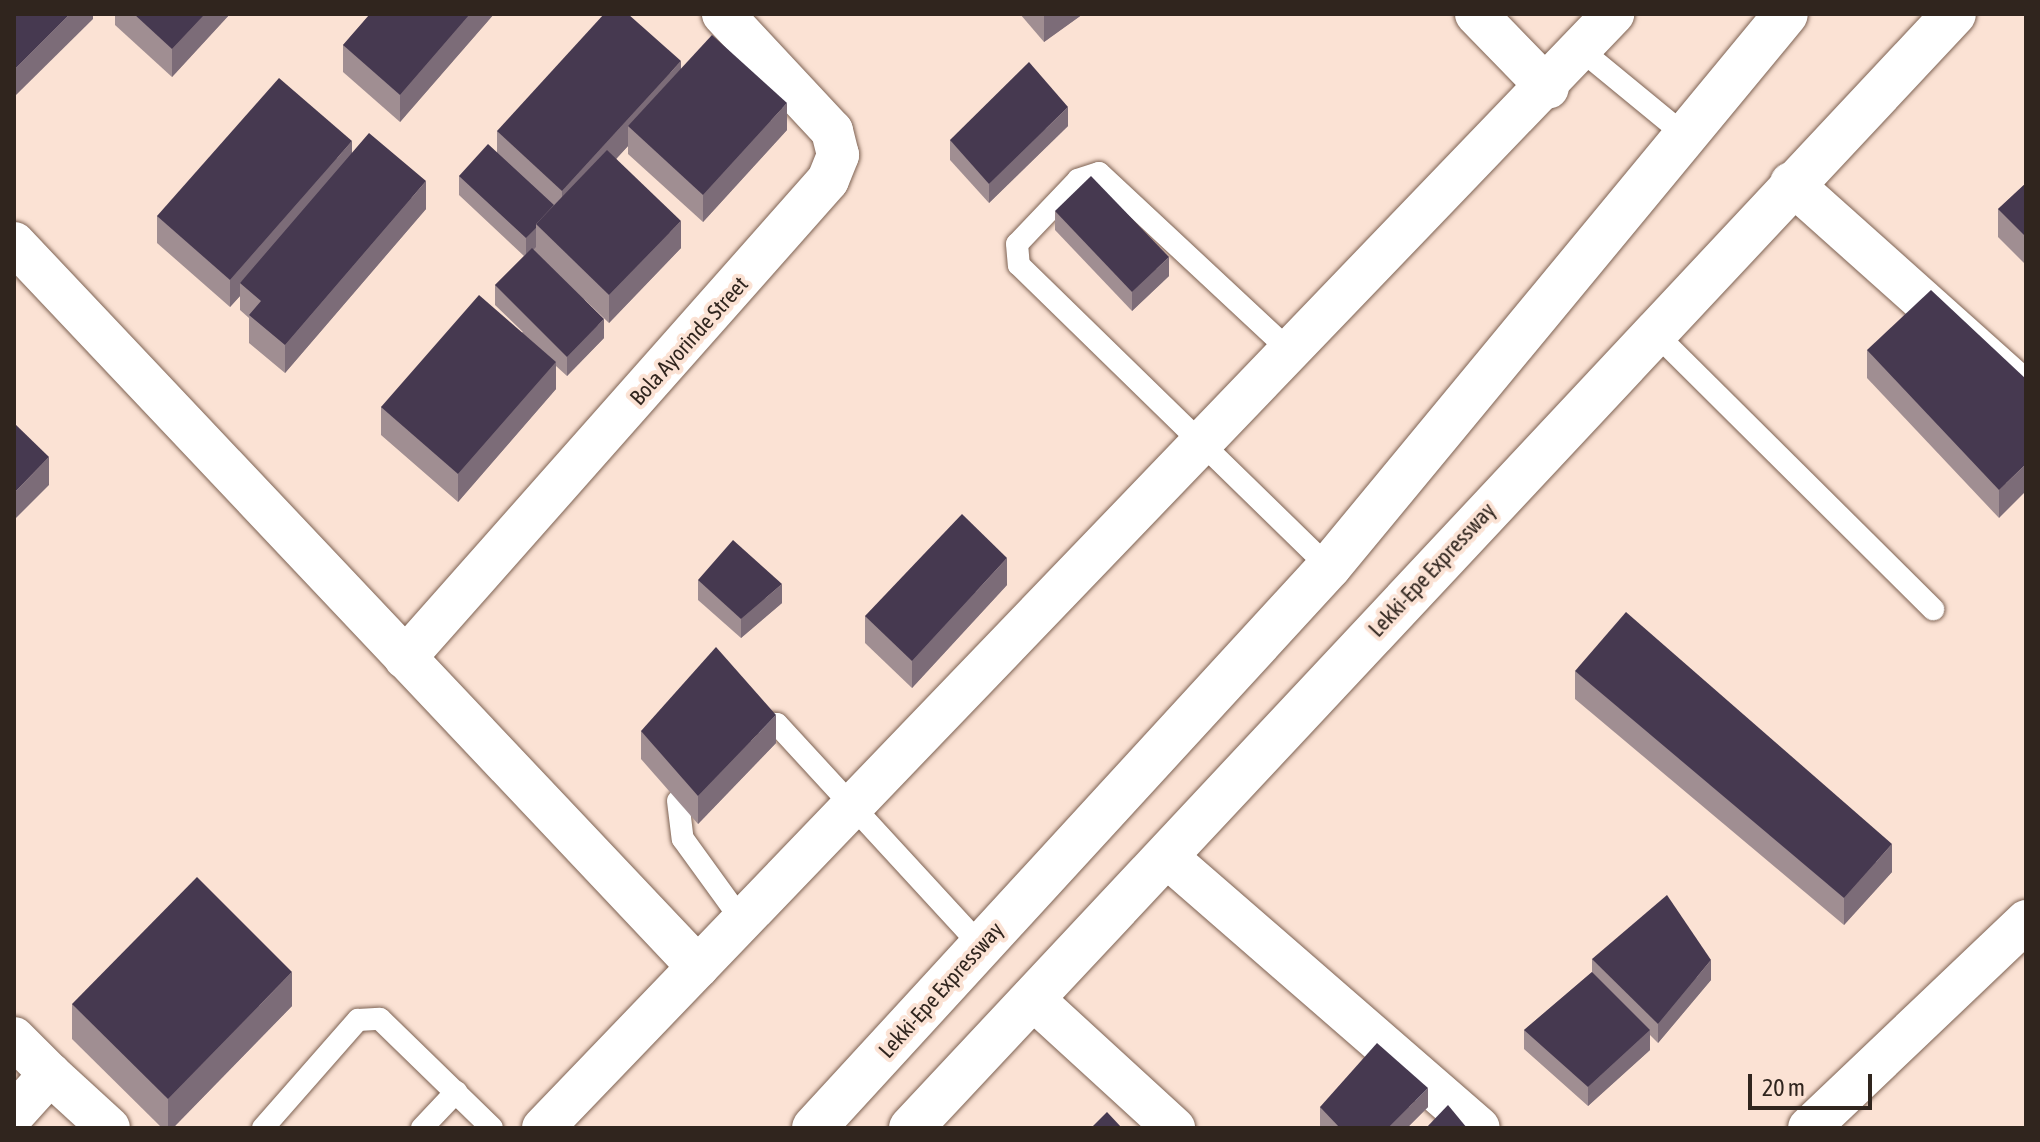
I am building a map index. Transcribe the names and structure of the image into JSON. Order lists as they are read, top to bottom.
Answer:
{
  "streets": {
    "highway": ["Lekki-Epe Expressway"],
    "street": ["Bola Ayorinde Street"]
  },
  "scale_bar": "20 m"
}
